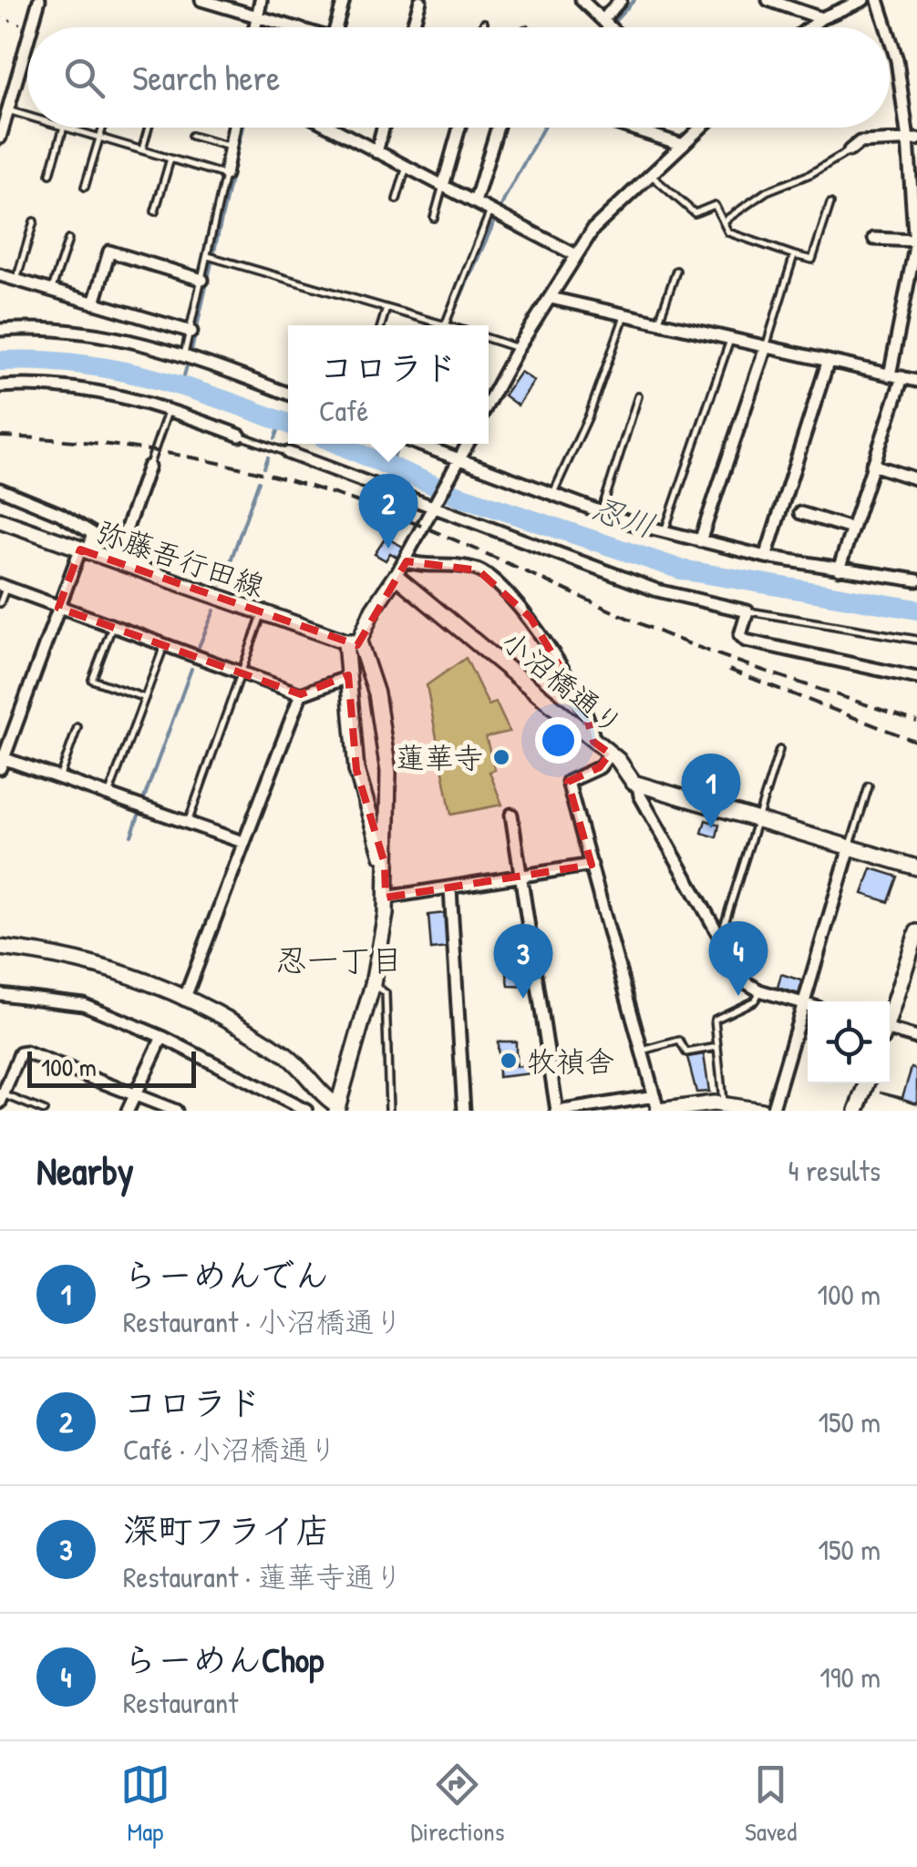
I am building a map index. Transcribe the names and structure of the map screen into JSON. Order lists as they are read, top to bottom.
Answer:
{
  "streets": {
    "street": ["弥藤吾行田線", "小沼橋通り"]
  },
  "districts": ["忍一丁目"],
  "water": ["忍川"],
  "places": ["蓮華寺", "牧禎舎"],
  "scale_bar": "100 m",
  "page": {
    "search": "Search here",
    "popup": ["コロラド", "Café"],
    "pins": [
      "2",
      "1",
      "4",
      "3"
    ],
    "scale": "100 m",
    "heading": ["Nearby", "4 results"],
    "list": [
      {
        "mark": "1",
        "name": "らーめんでん",
        "note": "Restaurant · 小沼橋通り",
        "value": "100 m"
      },
      {
        "mark": "2",
        "name": "コロラド",
        "note": "Café · 小沼橋通り",
        "value": "150 m"
      },
      {
        "mark": "3",
        "name": "深町フライ店",
        "note": "Restaurant · 蓮華寺通り",
        "value": "150 m"
      },
      {
        "mark": "4",
        "name": "らーめんChop",
        "note": "Restaurant",
        "value": "190 m"
      }
    ],
    "nav": ["Map", "Directions", "Saved"]
  }
}
